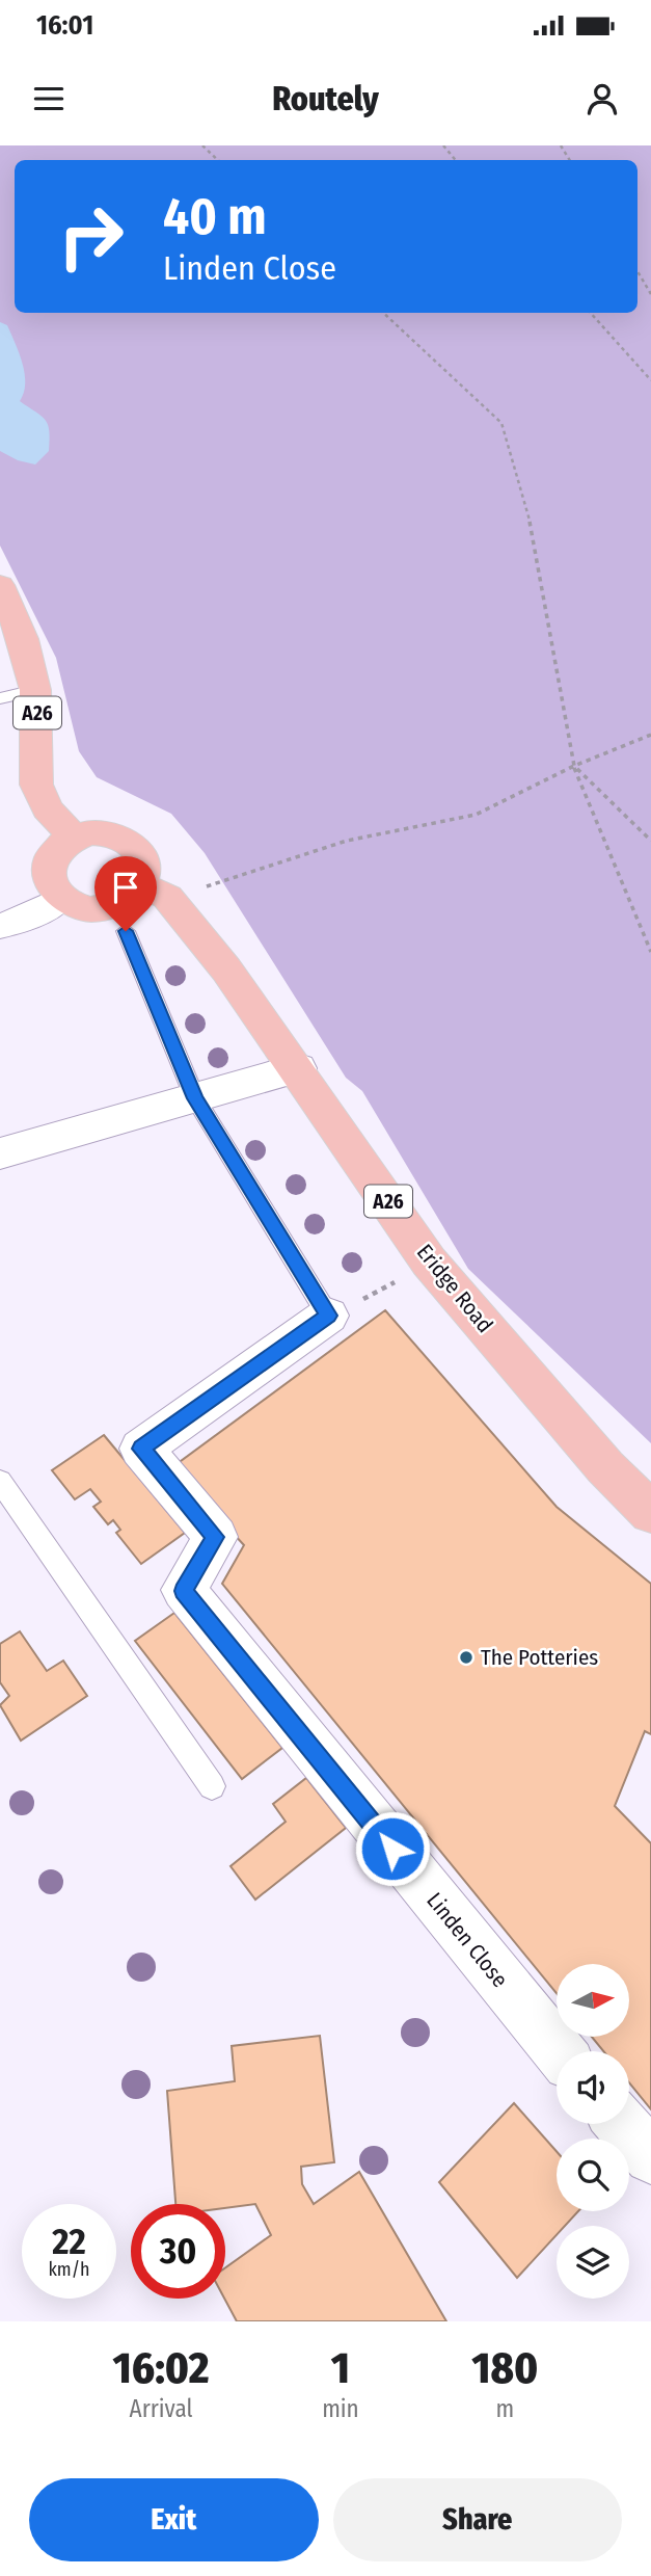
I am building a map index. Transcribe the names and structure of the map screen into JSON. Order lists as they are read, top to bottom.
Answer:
{
  "streets": {
    "highway": ["A26", "Eridge Road"],
    "street": ["Linden Close"]
  },
  "crossings": [
    ["A26", "Eridge Road"]
  ],
  "places": ["The Potteries"],
  "north": "right",
  "page": {
    "status": "16:01",
    "header": "Routely",
    "turn": ["40 m", "Linden Close"],
    "speed": "22 km/h",
    "limit": "30",
    "eta": [
      "16:02",
      "Arrival",
      "1",
      "min",
      "180",
      "m"
    ],
    "buttons": ["Exit", "Share"]
  }
}
